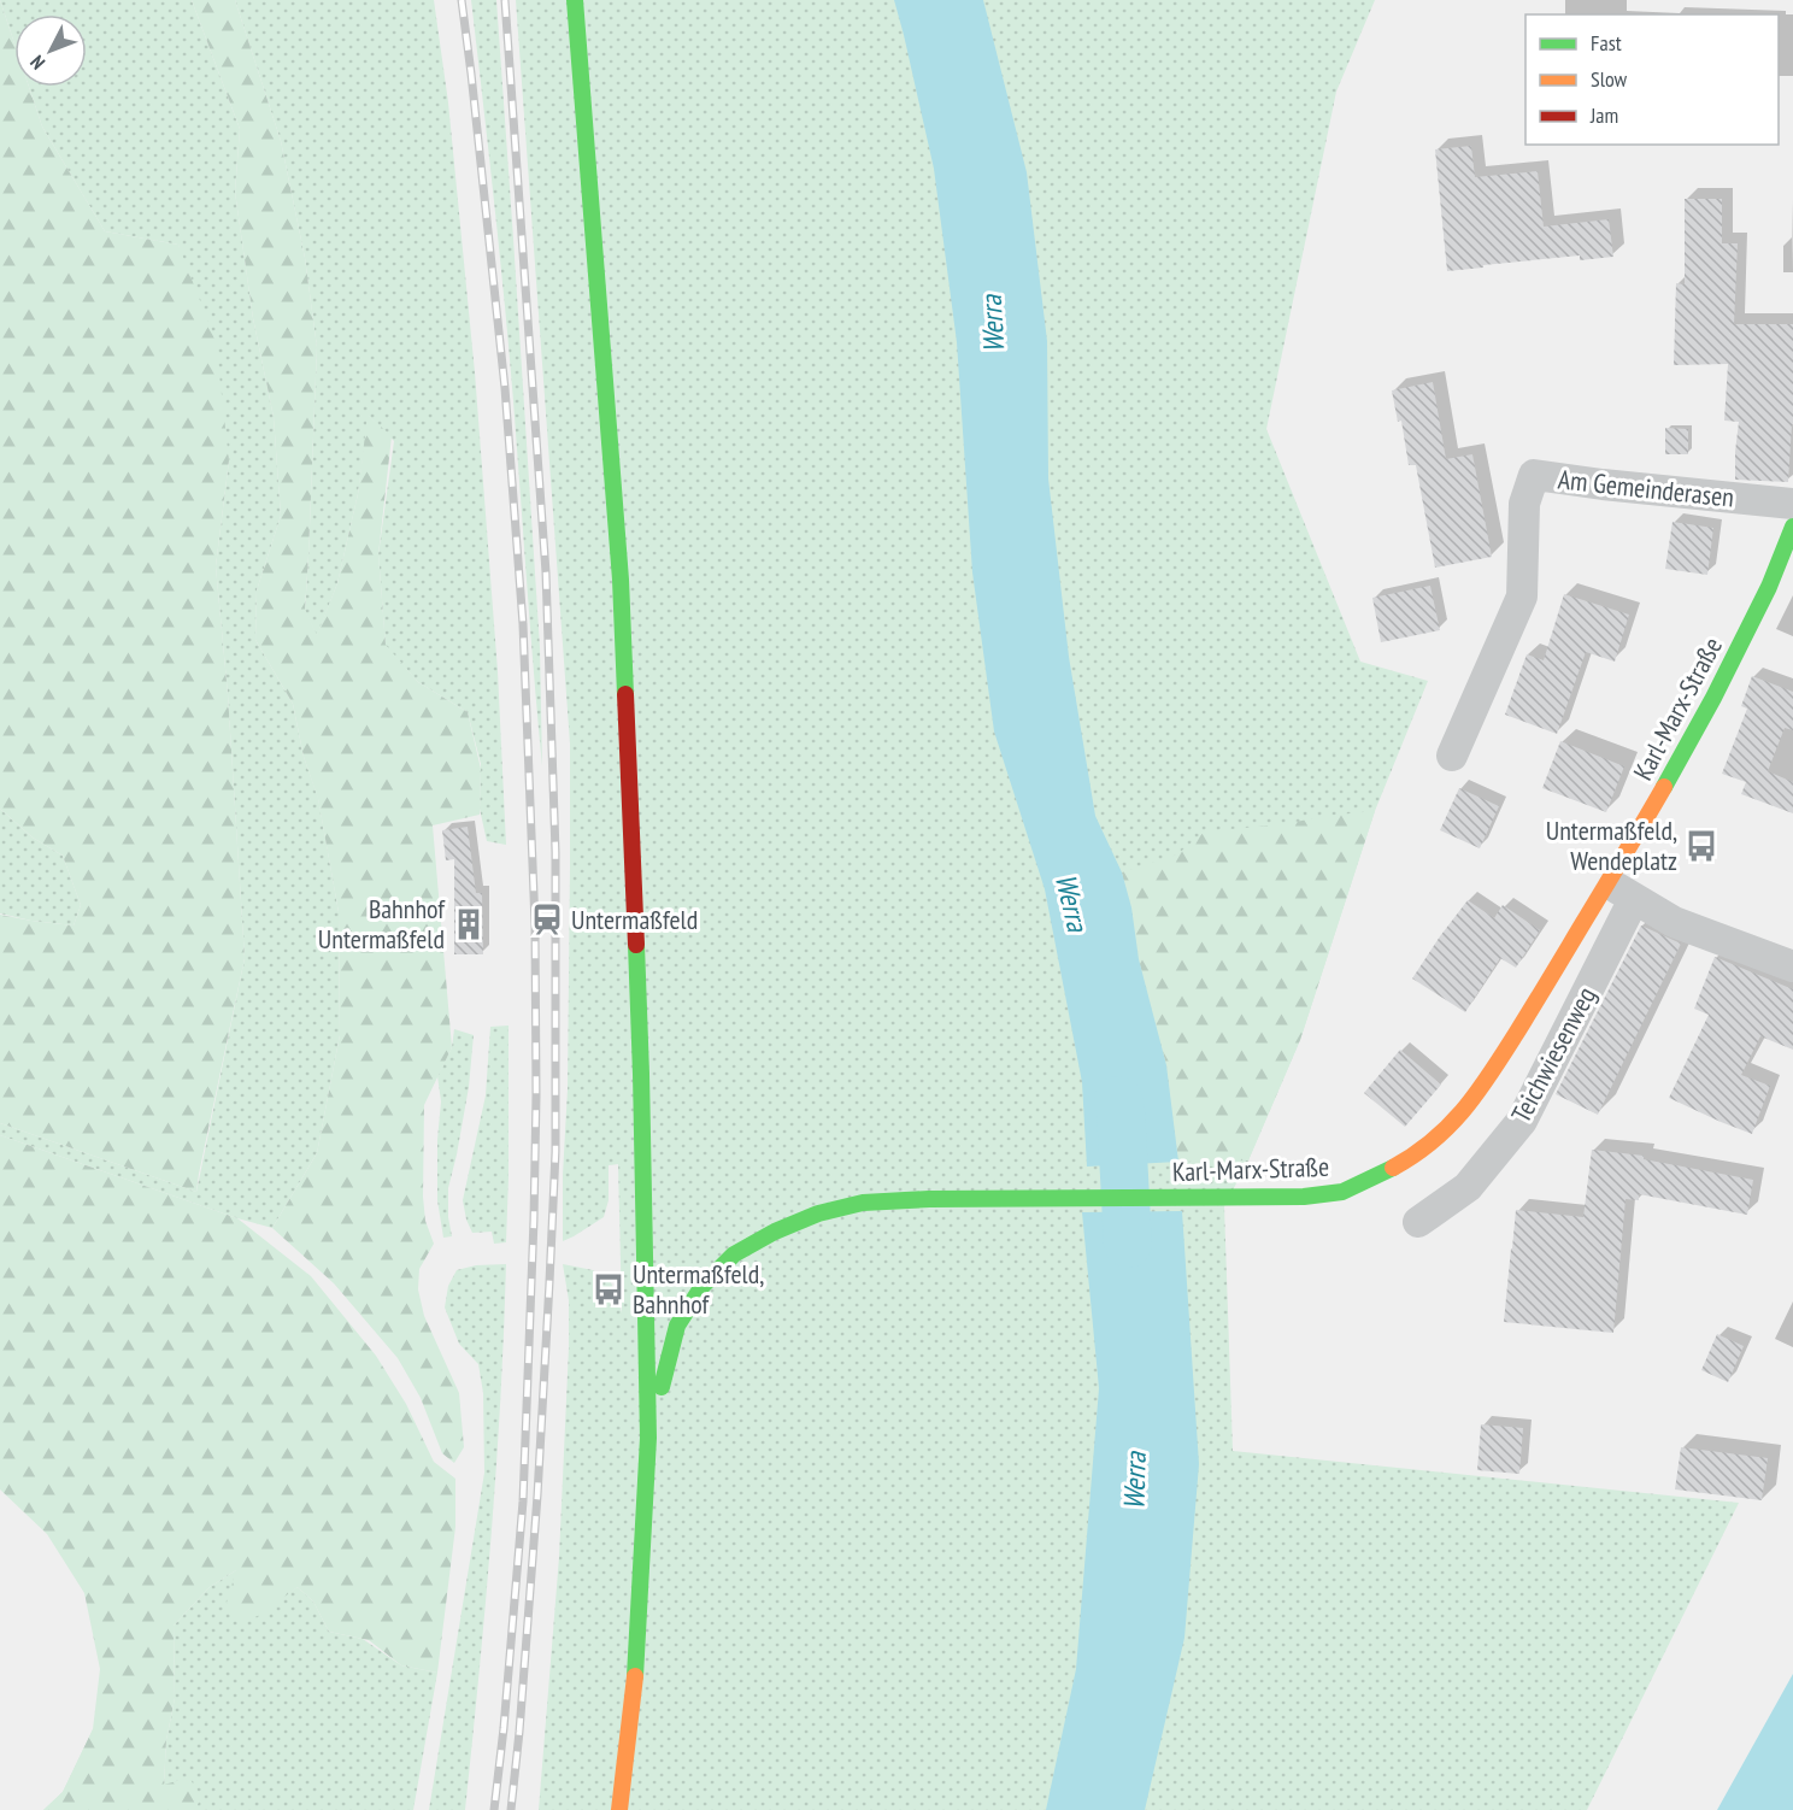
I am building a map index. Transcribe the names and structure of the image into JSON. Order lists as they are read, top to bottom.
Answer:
{
  "streets": {
    "main road": ["Karl-Marx-Straße"],
    "street": ["Am Gemeinderasen", "Teichwiesenweg"]
  },
  "water": ["Werra"],
  "places": {
    "bus stop": ["Untermaßfeld, Wendeplatz", "Untermaßfeld, Bahnhof"],
    "station": ["Untermaßfeld"],
    "building": ["Bahnhof Untermaßfeld"]
  },
  "legend": ["Fast", "Slow", "Jam"],
  "north": "bottom left"
}
